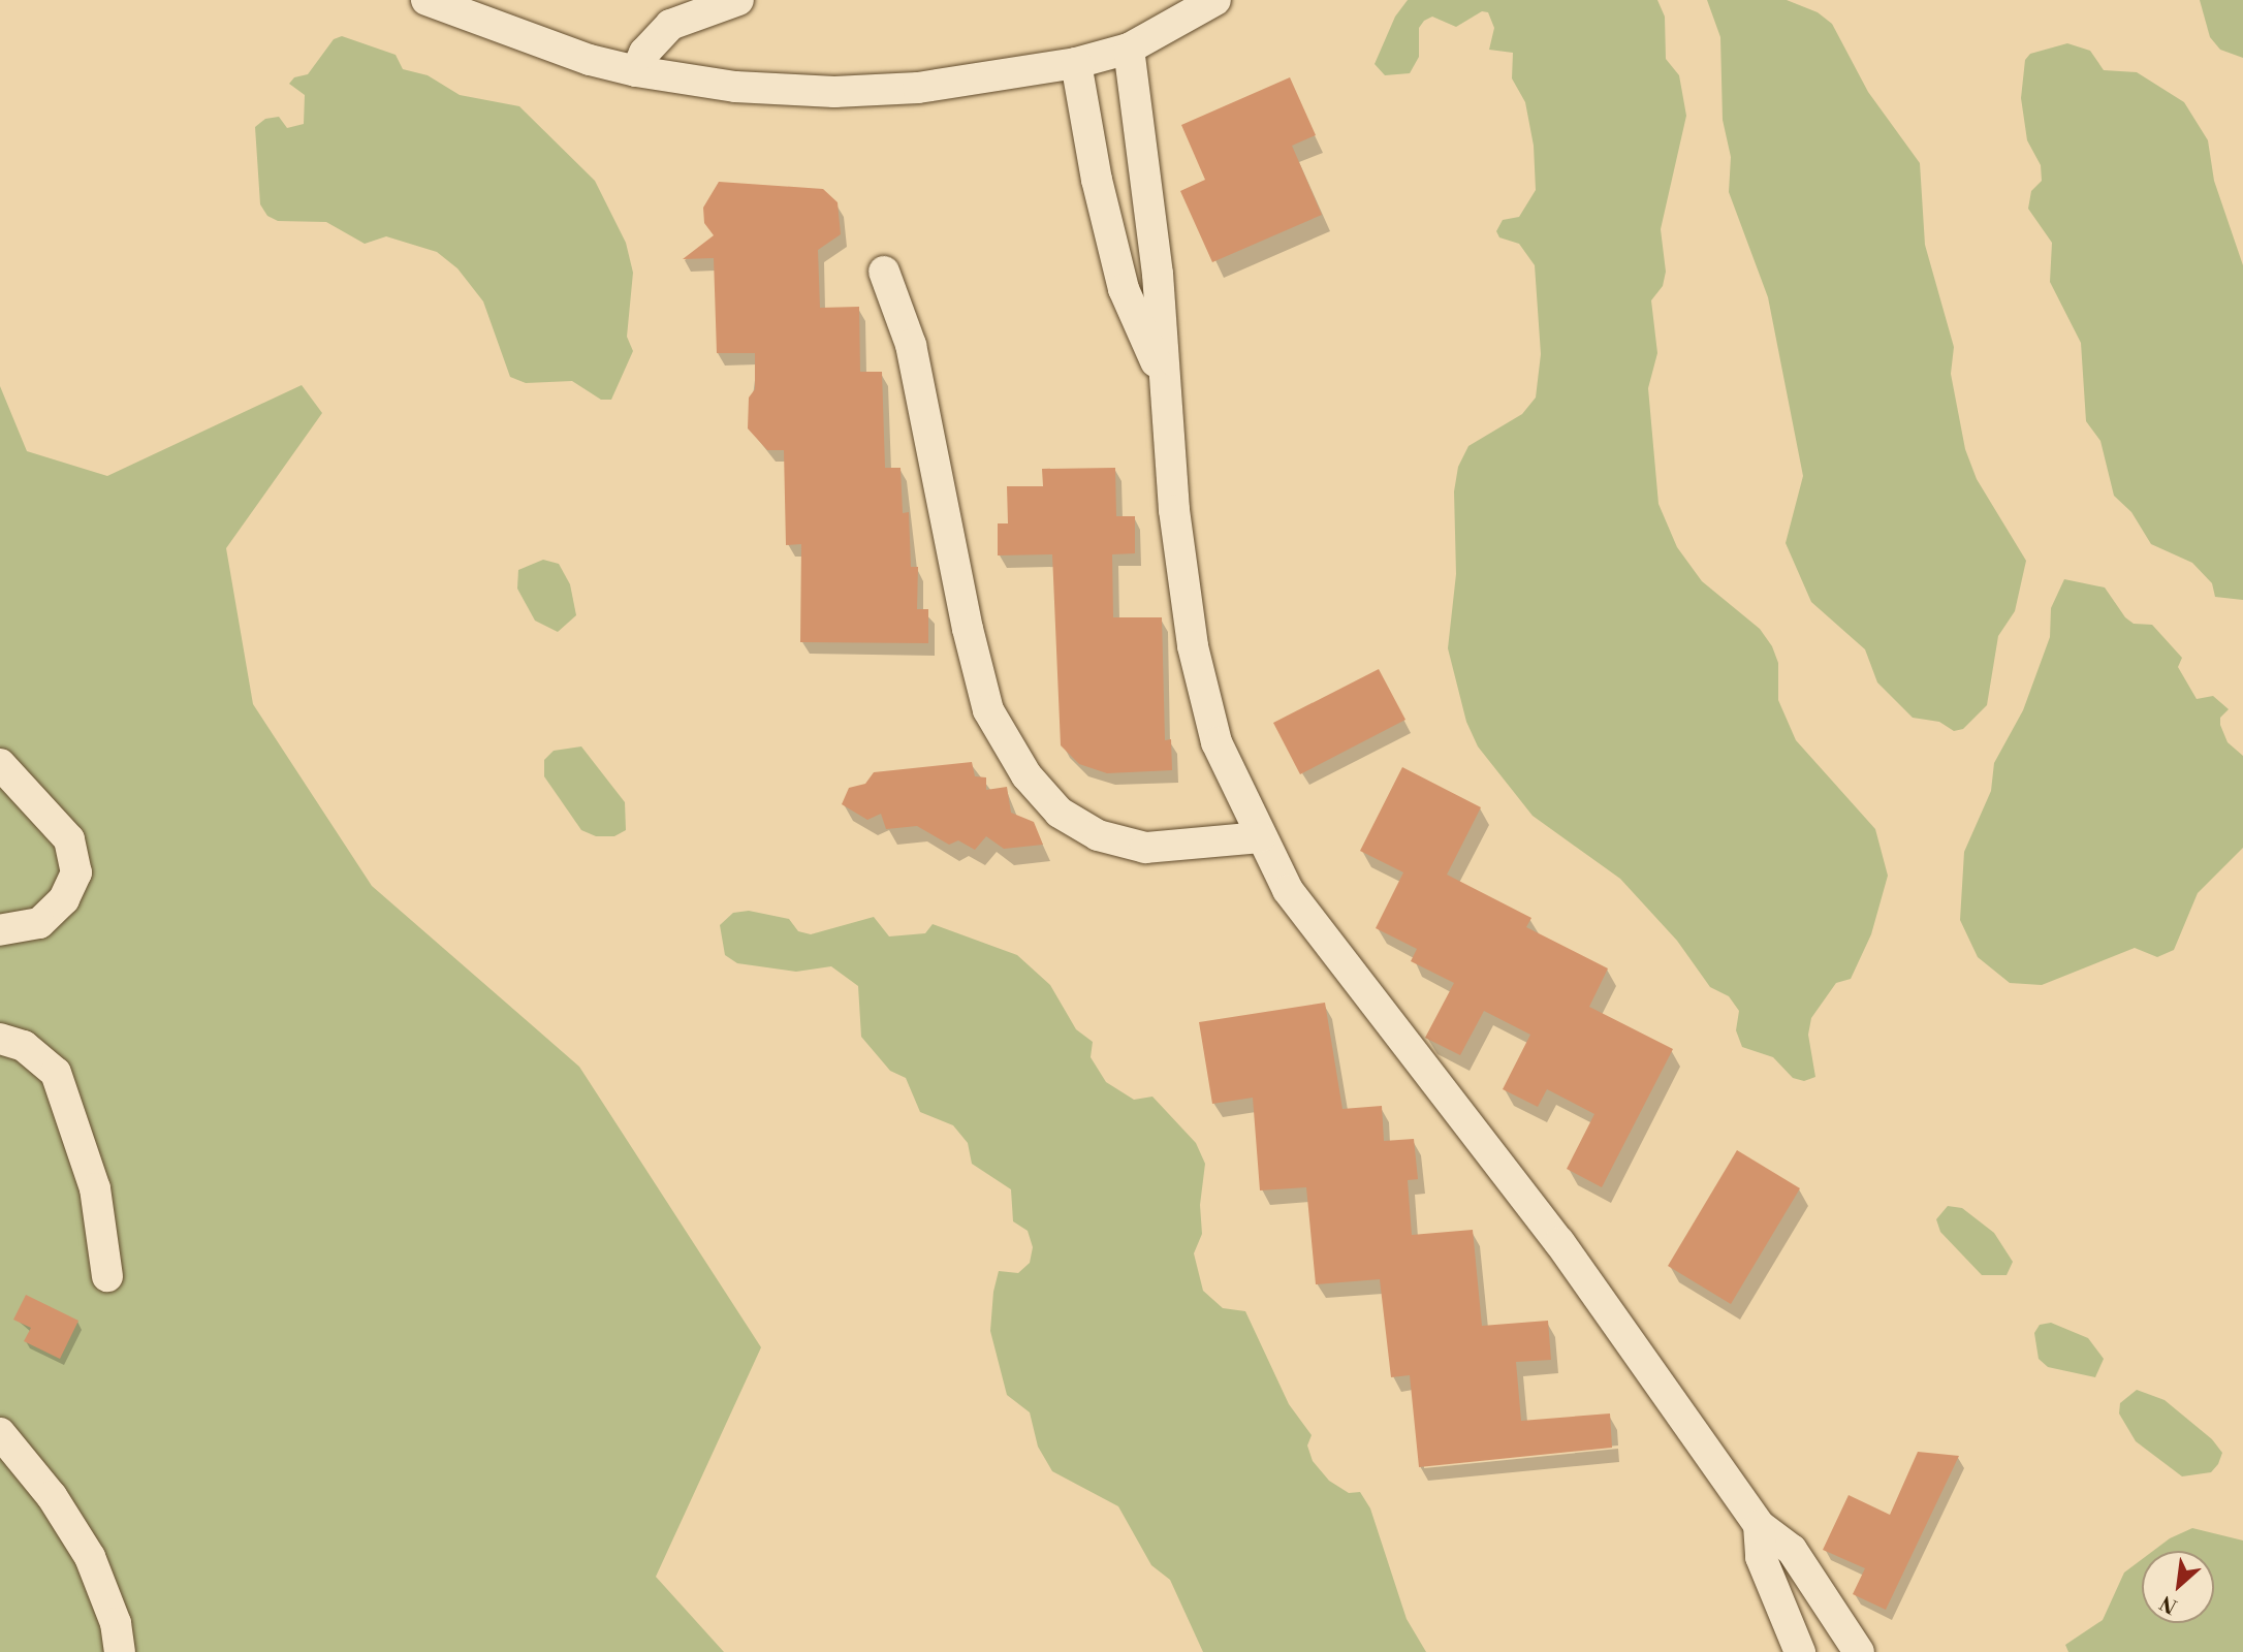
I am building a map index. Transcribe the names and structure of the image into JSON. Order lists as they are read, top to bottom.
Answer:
{
  "north": "bottom left"
}
